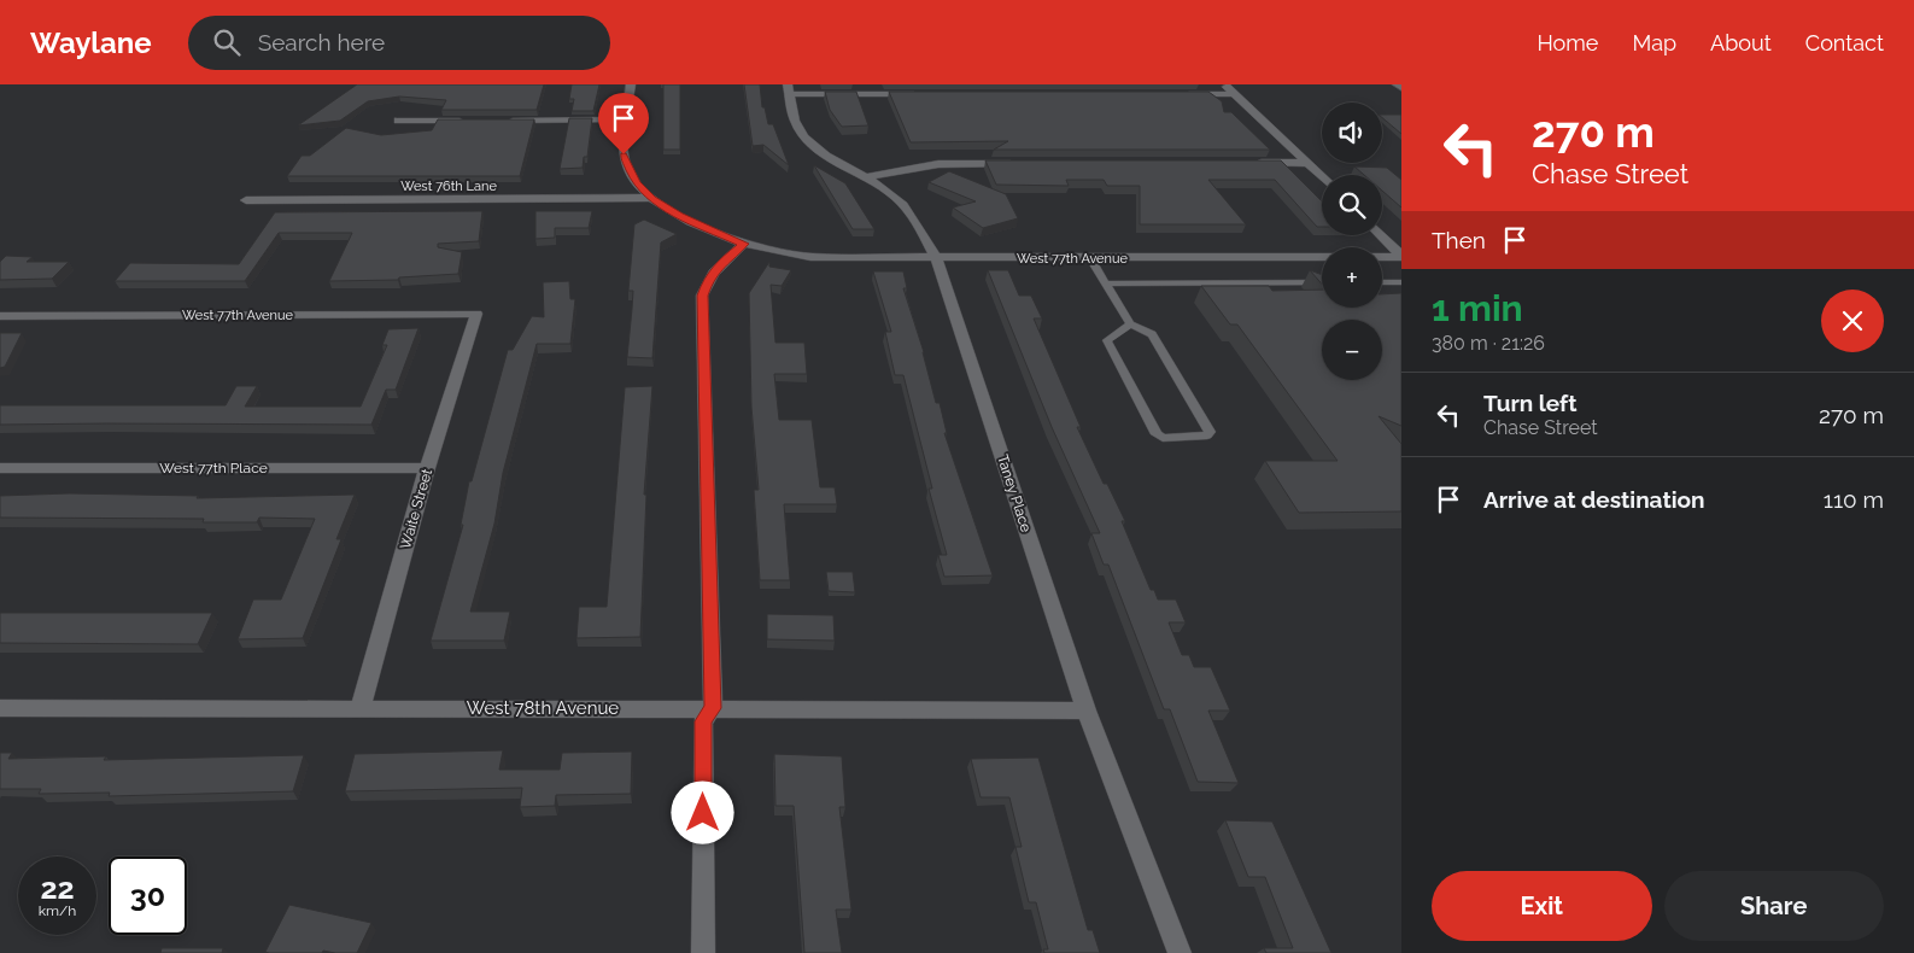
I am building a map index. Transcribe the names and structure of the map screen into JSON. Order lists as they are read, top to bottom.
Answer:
{
  "streets": {
    "street": [
      "West 76th Lane",
      "West 77th Avenue",
      "West 77th Place",
      "Taney Place",
      "Waite Street",
      "West 78th Avenue"
    ]
  },
  "crossings": [
    ["West 76th Lane", "West 77th Avenue"],
    ["West 77th Avenue", "Taney Place"],
    ["West 77th Avenue", "Waite Street"],
    ["West 77th Place", "Waite Street"],
    ["Taney Place", "West 78th Avenue"],
    ["Waite Street", "West 78th Avenue"]
  ],
  "page": {
    "header": "Waylane",
    "search": "Search here",
    "nav": [
      "Home",
      "Map",
      "About",
      "Contact"
    ],
    "turn": ["270 m", "Chase Street"],
    "map_buttons": ["+", "−"],
    "then": "Then",
    "heading": ["1 min", "380 m · 21:26"],
    "list": [
      {
        "name": "Turn left",
        "note": "Chase Street",
        "value": "270 m"
      },
      {
        "name": "Arrive at destination",
        "value": "110 m"
      }
    ],
    "speed": "22 km/h",
    "limit": "30",
    "buttons": ["Exit", "Share"]
  }
}
